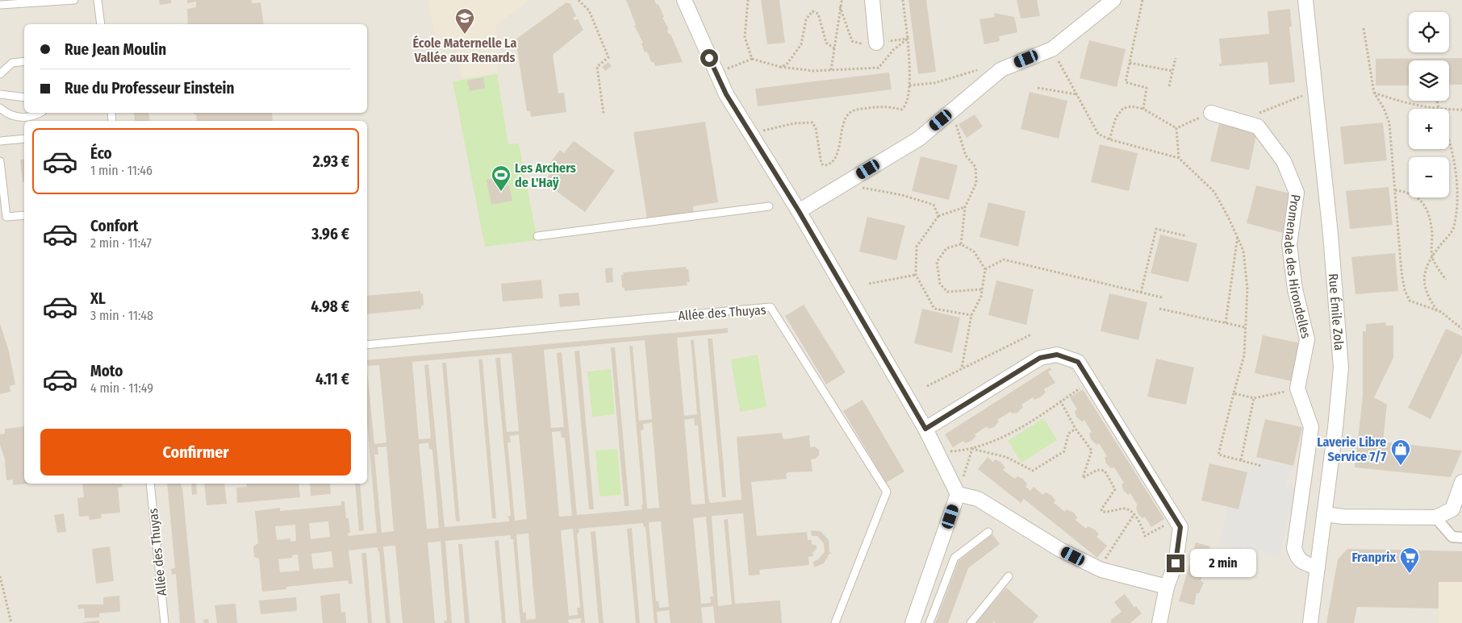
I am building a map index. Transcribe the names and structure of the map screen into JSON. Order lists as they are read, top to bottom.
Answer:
{
  "streets": {
    "street": ["Promenade des Hirondelles", "Rue Émile Zola"],
    "lane": ["Allée des Thuyas"]
  },
  "places": {
    "school or university": ["École Maternelle La Vallée aux Renards"],
    "sports": ["Les Archers de L'Haÿ"],
    "shop": ["Laverie Libre Service 7/7"],
    "supermarket": ["Franprix"]
  },
  "page": {
    "map_buttons": ["+", "−"],
    "banner": ["Rue Jean Moulin", "Rue du Professeur Einstein"],
    "list": [
      {
        "name": "Éco",
        "note": "1 min · 11:46",
        "value": "2.93 €"
      },
      {
        "name": "Confort",
        "note": "2 min · 11:47",
        "value": "3.96 €"
      },
      {
        "name": "XL",
        "note": "3 min · 11:48",
        "value": "4.98 €"
      },
      {
        "name": "Moto",
        "note": "4 min · 11:49",
        "value": "4.11 €"
      }
    ],
    "buttons": "Confirmer",
    "bubble": "2 min"
  }
}
